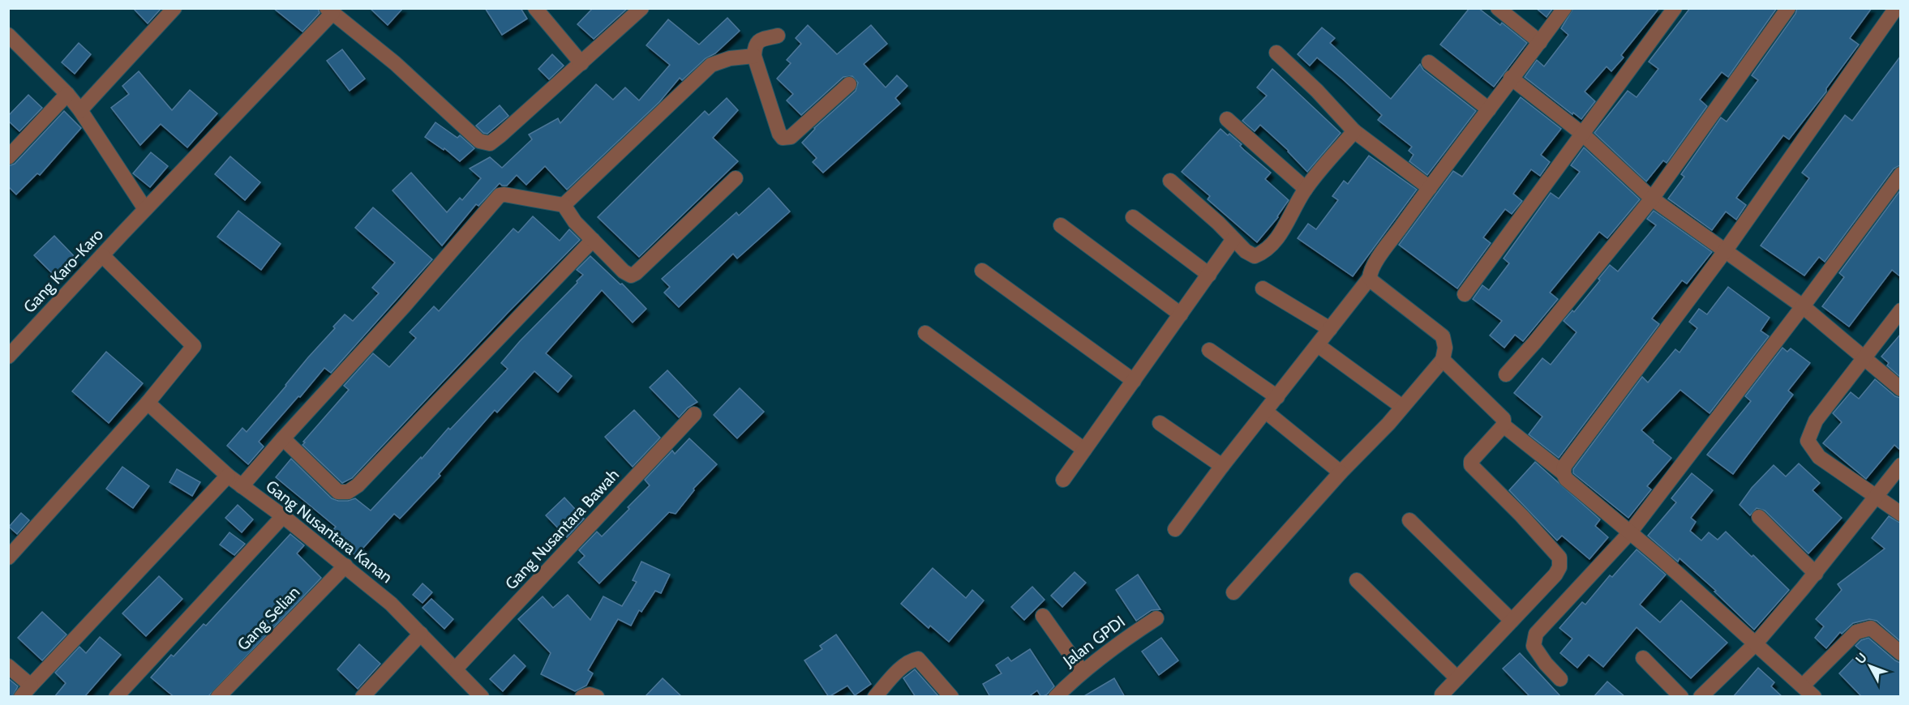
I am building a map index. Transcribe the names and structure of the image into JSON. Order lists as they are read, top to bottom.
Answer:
{
  "streets": {
    "street": [
      "Gang Karo-Karo",
      "Gang Nusantara Bawah",
      "Gang Nusantara Kanan",
      "Gang Selian",
      "Jalan GPDI"
    ]
  },
  "crossings": [
    ["Gang Nusantara Bawah", "Gang Nusantara Kanan"],
    ["Gang Nusantara Kanan", "Gang Selian"]
  ],
  "north": "top left"
}
